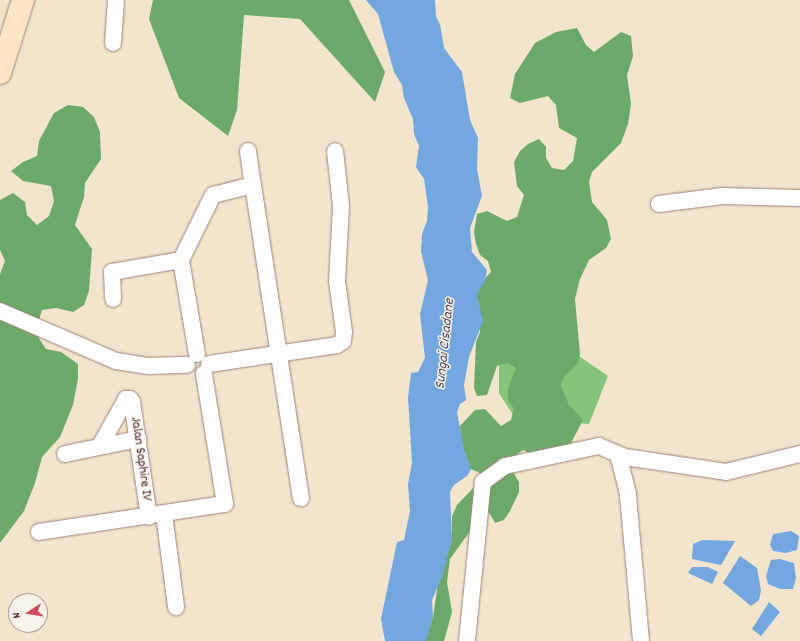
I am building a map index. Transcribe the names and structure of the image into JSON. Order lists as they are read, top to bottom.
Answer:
{
  "streets": {
    "street": ["Jalan Saphire IV"]
  },
  "water": ["Sungai Cisadane"],
  "north": "left"
}
